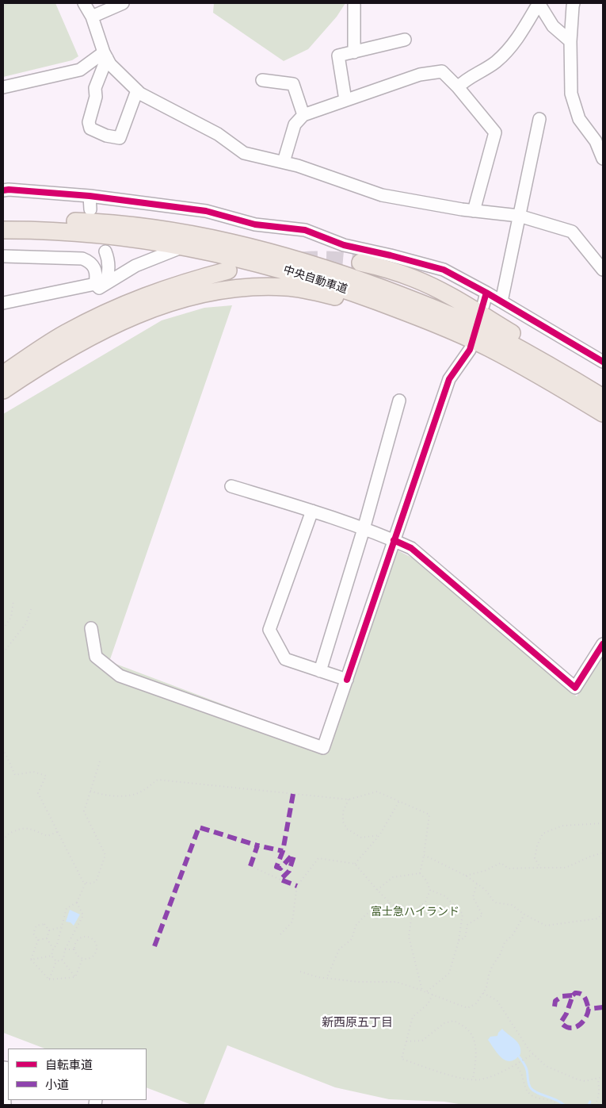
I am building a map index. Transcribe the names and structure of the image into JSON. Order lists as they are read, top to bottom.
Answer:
{
  "streets": {
    "highway": ["中央自動車道"]
  },
  "districts": ["新西原五丁目"],
  "parks": ["富士急ハイランド"],
  "legend": ["自転車道", "小道"]
}
